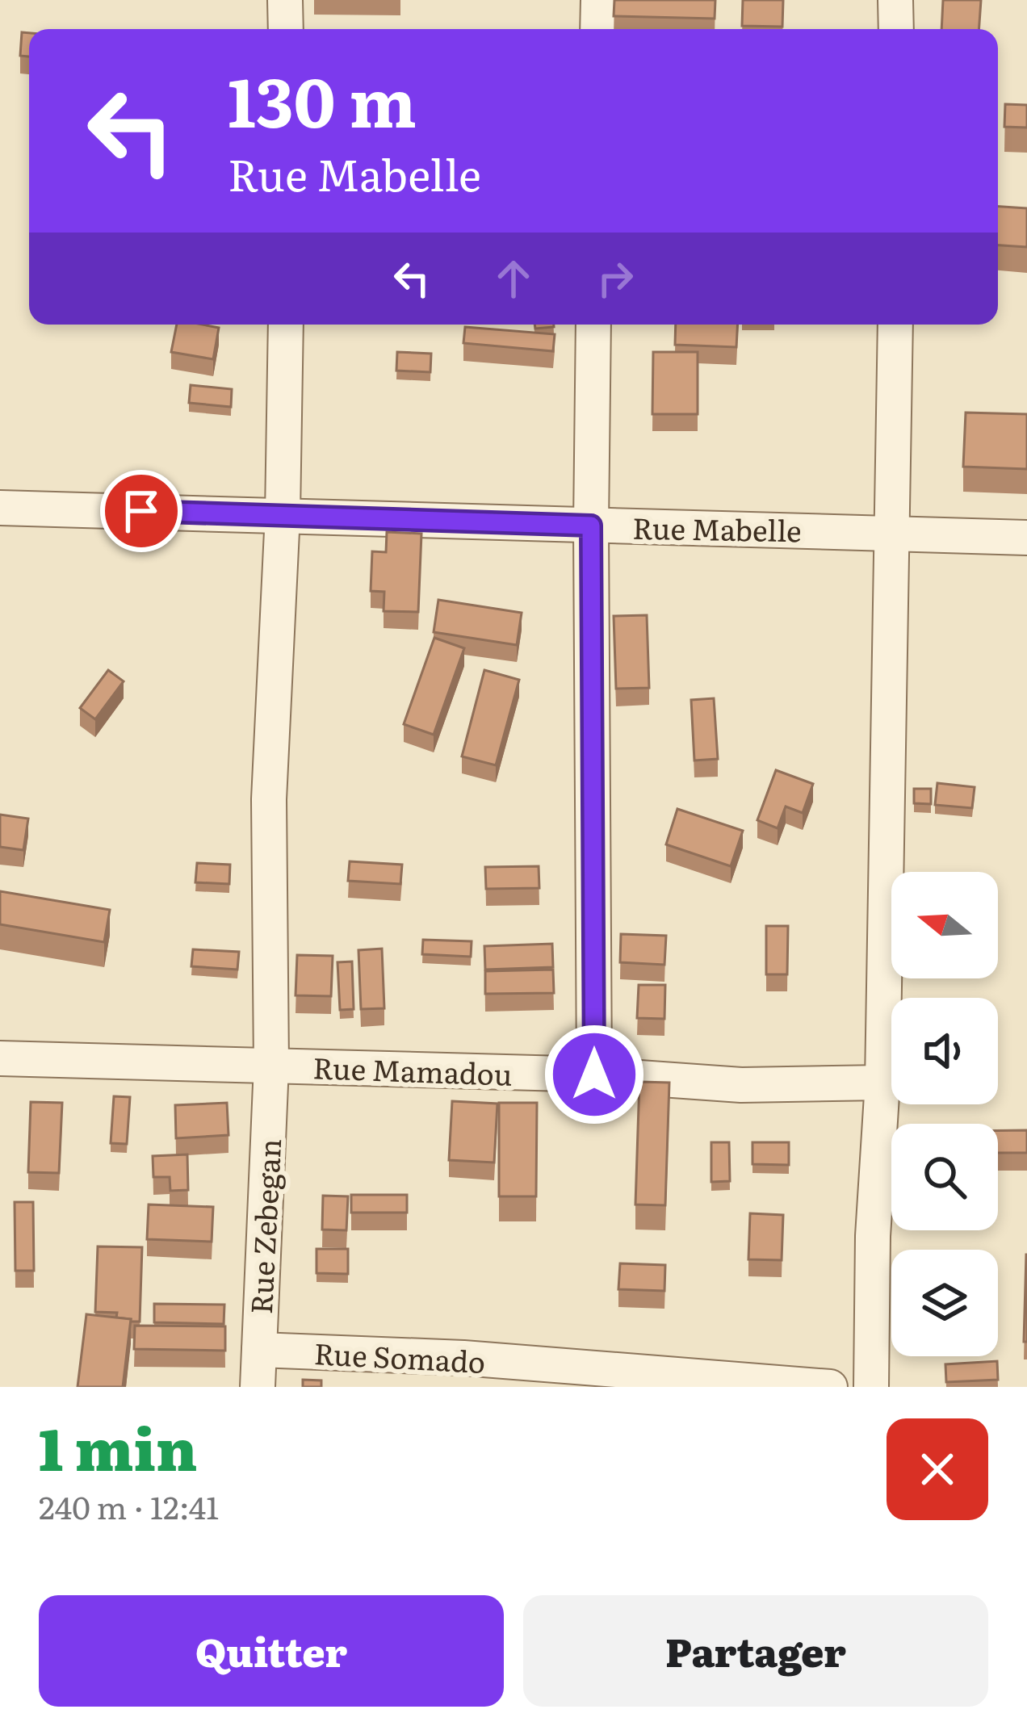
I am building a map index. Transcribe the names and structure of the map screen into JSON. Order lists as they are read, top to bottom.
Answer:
{
  "streets": {
    "street": [
      "Rue Mabelle",
      "Rue Mamadou",
      "Rue Zebegan",
      "Rue Somado"
    ]
  },
  "crossings": [
    ["Rue Mabelle", "Rue Zebegan"],
    ["Rue Mamadou", "Rue Zebegan"],
    ["Rue Zebegan", "Rue Somado"]
  ],
  "north": "left",
  "page": {
    "turn": ["130 m", "Rue Mabelle"],
    "heading": ["1 min", "240 m · 12:41"],
    "buttons": ["Quitter", "Partager"]
  }
}
